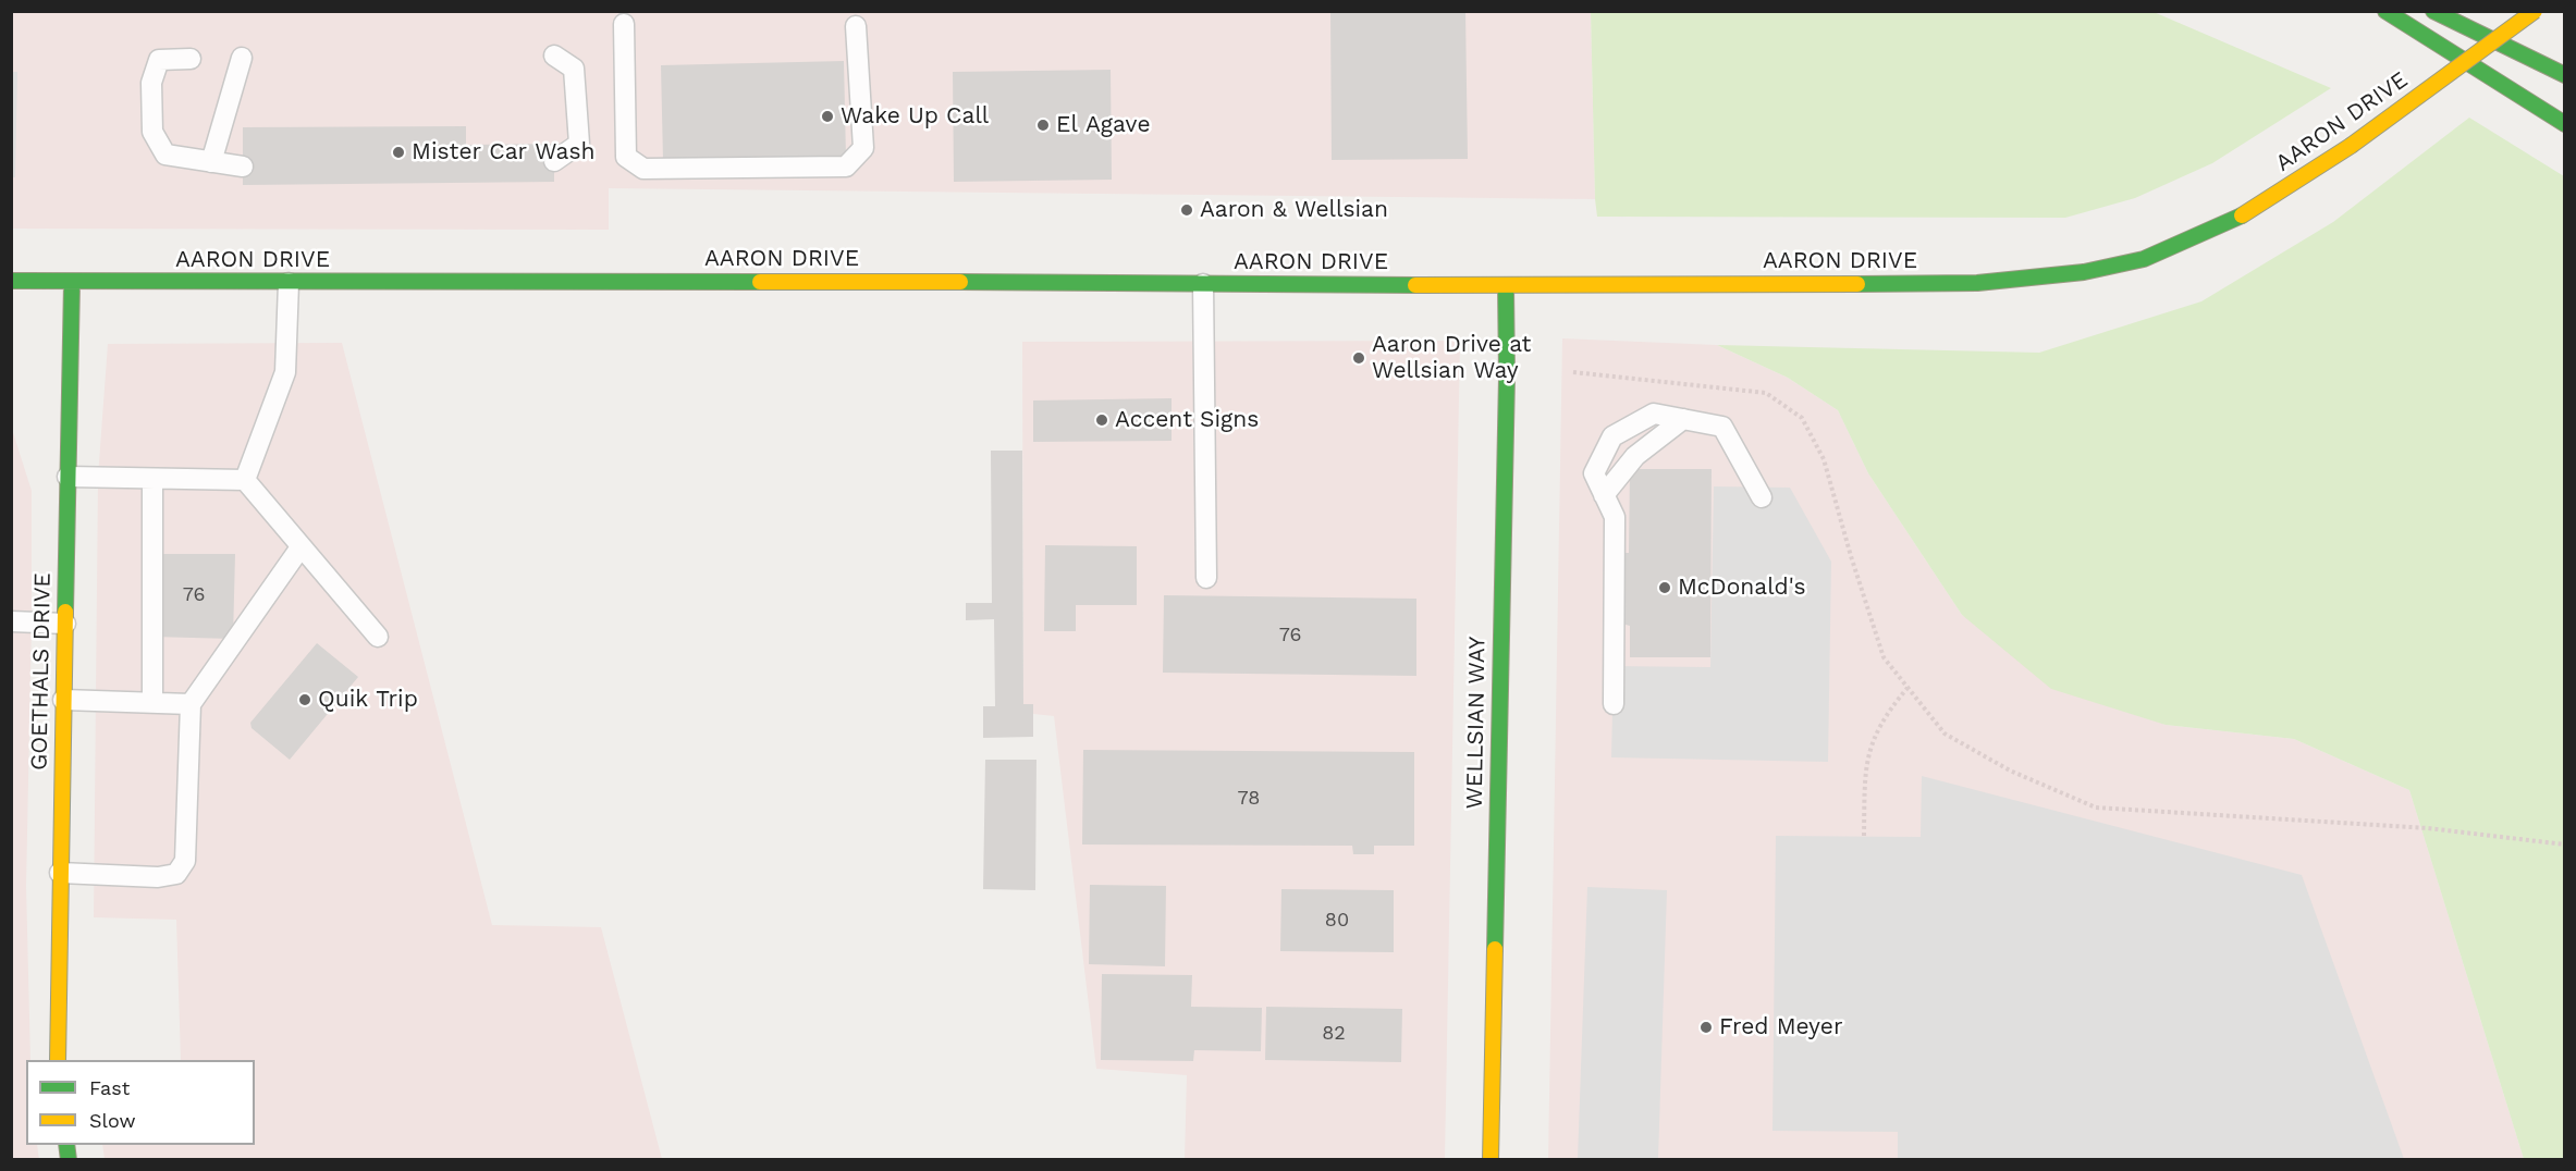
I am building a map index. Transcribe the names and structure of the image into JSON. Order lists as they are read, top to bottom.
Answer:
{
  "streets": {
    "main road": ["AARON DRIVE", "GOETHALS DRIVE", "WELLSIAN WAY"]
  },
  "crossings": [
    ["AARON DRIVE", "GOETHALS DRIVE"],
    ["AARON DRIVE", "WELLSIAN WAY"]
  ],
  "places": [
    "Wake Up Call",
    "El Agave",
    "Mister Car Wash",
    "Aaron & Wellsian",
    "Aaron Drive at Wellsian Way",
    "Accent Signs",
    "McDonald's",
    "Quik Trip",
    "Fred Meyer"
  ],
  "house_numbers": [
    "76",
    "76",
    "78",
    "80",
    "82"
  ],
  "legend": ["Fast", "Slow"]
}
